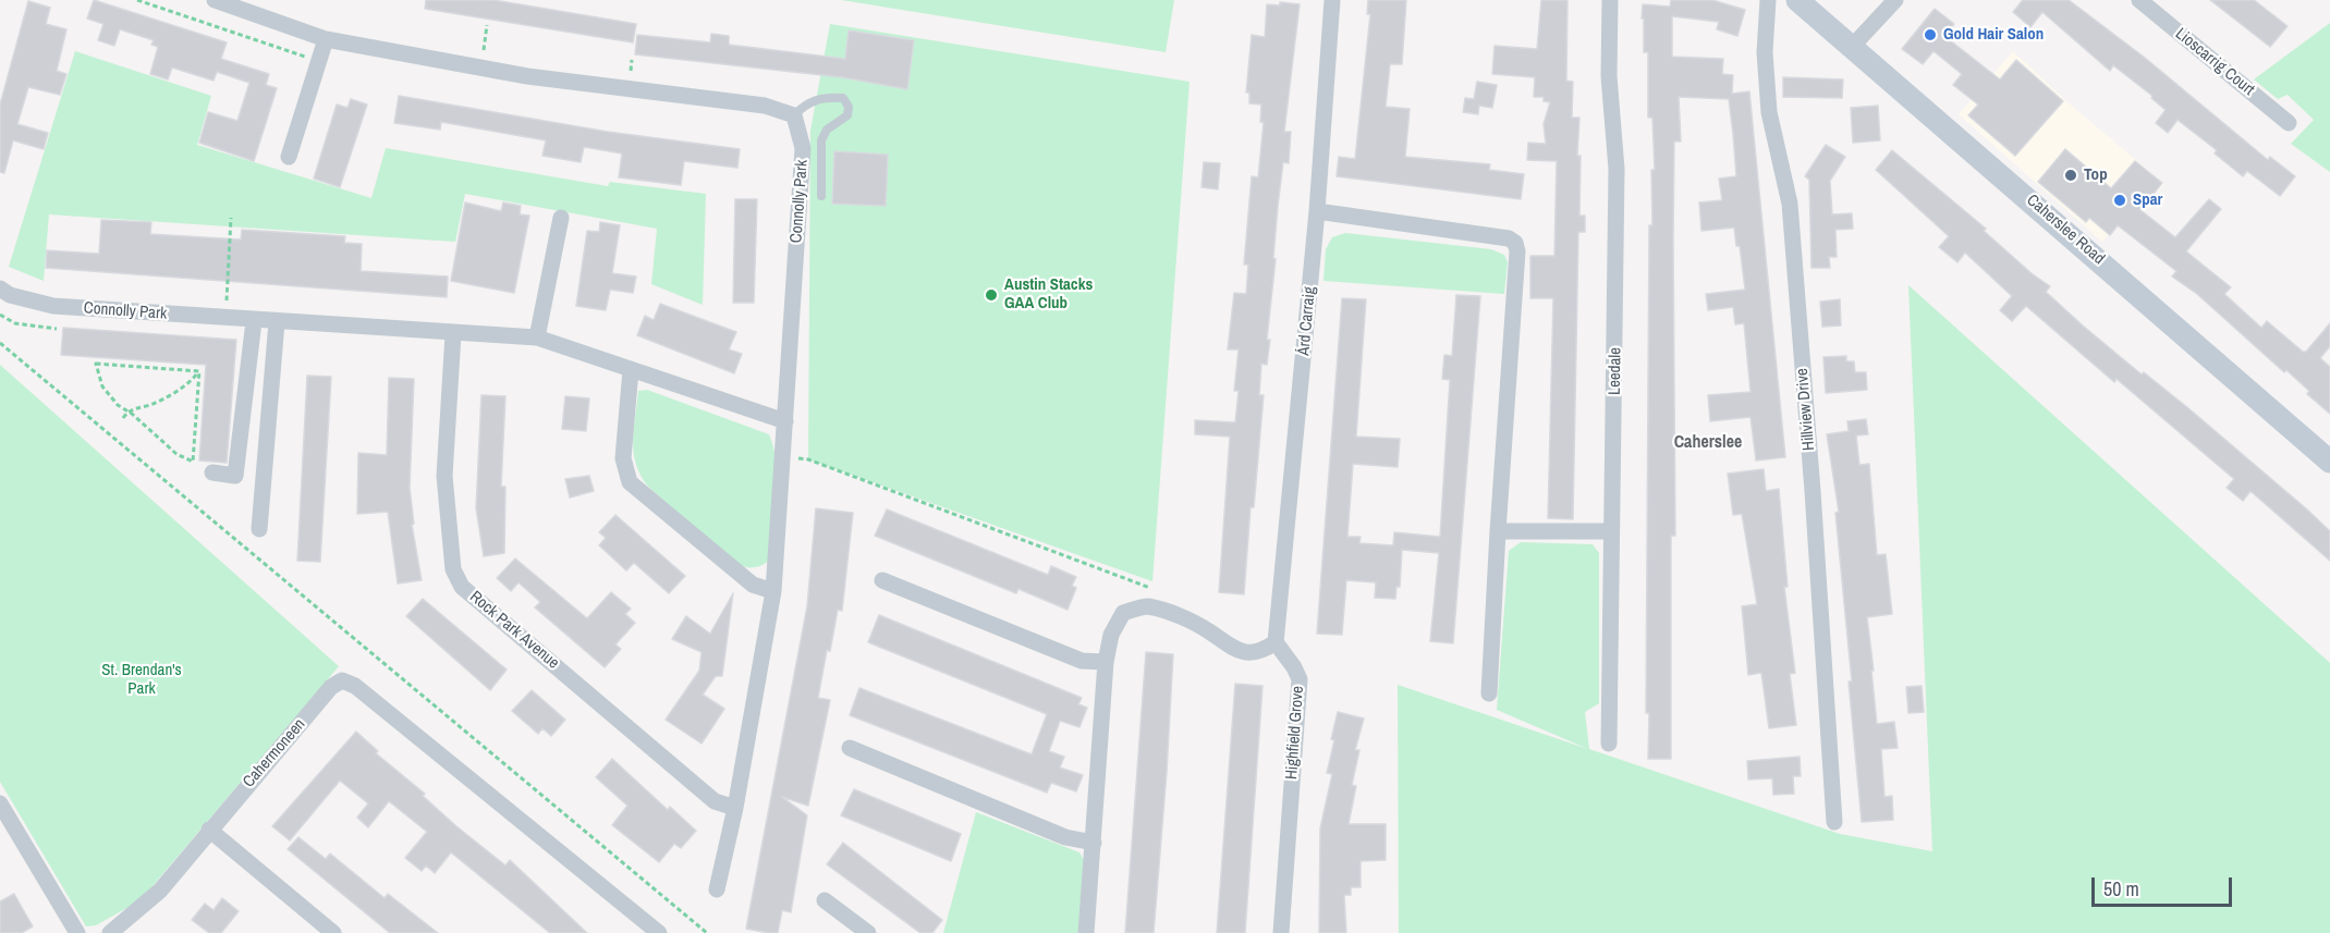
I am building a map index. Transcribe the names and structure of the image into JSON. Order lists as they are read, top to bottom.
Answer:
{
  "streets": {
    "main road": ["Caherslee Road"],
    "street": [
      "Lioscarrig Court",
      "Connolly Park",
      "Árd Carraig",
      "Leedale",
      "Hillview Drive",
      "Rock Park Avenue",
      "Highfield Grove",
      "Cahermoneen"
    ]
  },
  "crossings": [
    ["Connolly Park", "Rock Park Avenue"],
    ["Árd Carraig", "Highfield Grove"]
  ],
  "districts": ["Caherslee"],
  "parks": ["St. Brendan's Park"],
  "places": [
    "Gold Hair Salon",
    "Top",
    "Spar",
    "Austin Stacks GAA Club"
  ],
  "scale_bar": "50 m"
}
